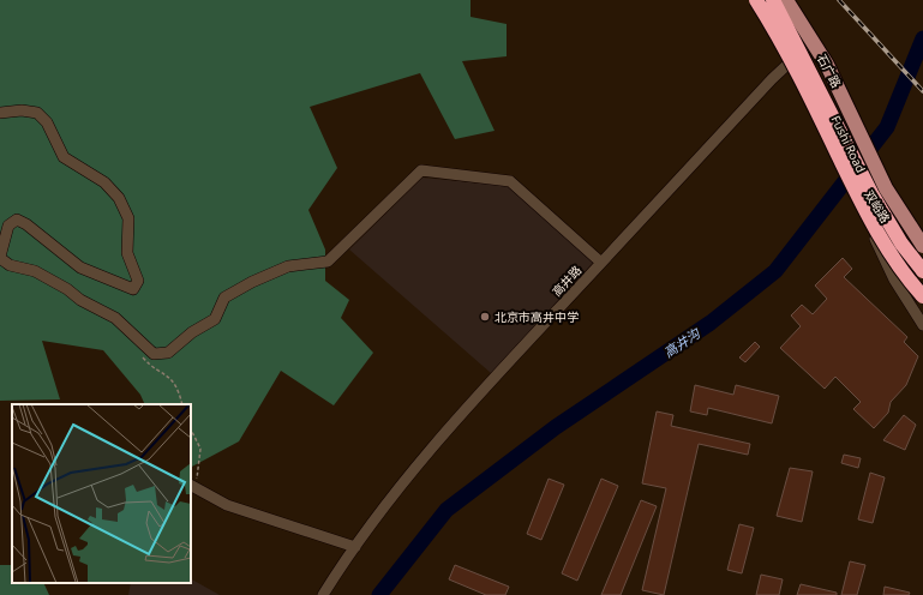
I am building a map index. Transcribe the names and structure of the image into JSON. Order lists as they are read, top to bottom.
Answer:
{
  "streets": {
    "highway": ["Fushi Road"],
    "main road": ["石广路"],
    "street": ["双峪路", "高井路"]
  },
  "crossings": [
    ["石广路", "双峪路"],
    ["Fushi Road", "双峪路"],
    ["双峪路", "高井路"]
  ],
  "water": ["高井沟"],
  "places": ["北京市高井中学"]
}
